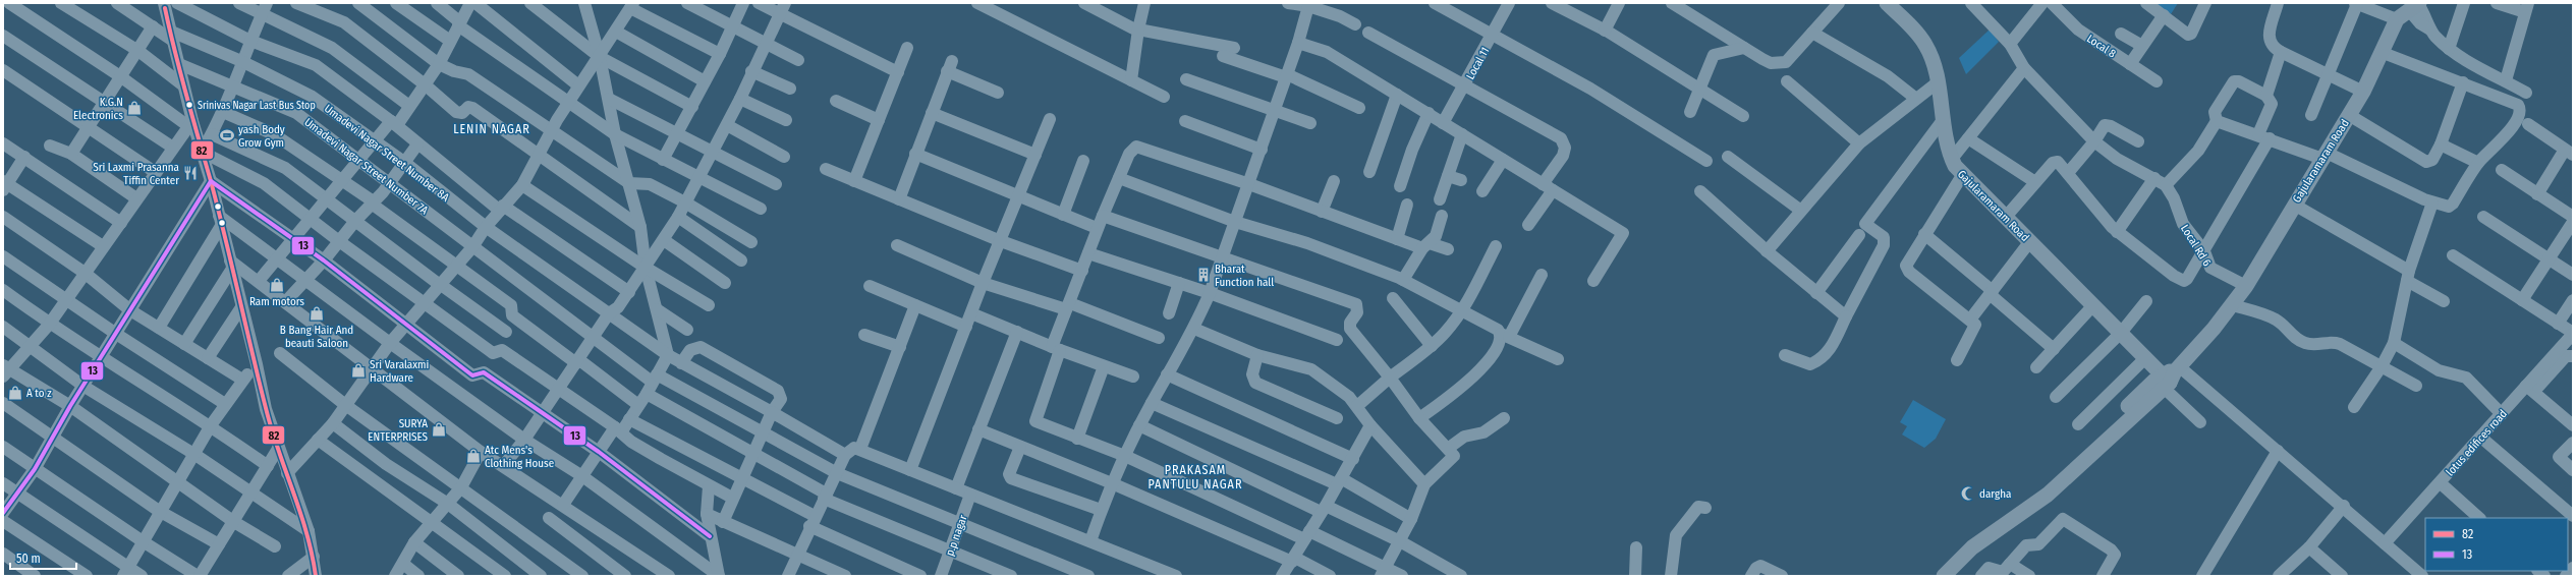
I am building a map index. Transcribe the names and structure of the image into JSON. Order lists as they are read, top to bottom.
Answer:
{
  "streets": {
    "main road": ["Gajularamaram Road"],
    "street": [
      "Local 8",
      "Local 11",
      "Umadevi Nagar Street Number 8A",
      "Umadevi Nagar Street Number 7A",
      "Local Rd 6",
      "lotus edifices road",
      "p.p nagar"
    ]
  },
  "crossings": [
    ["Gajularamaram Road", "Local Rd 6"],
    ["Umadevi Nagar Street Number 7A", "p.p nagar"]
  ],
  "districts": ["LENIN NAGAR", "PRAKASAM PANTULU NAGAR"],
  "places": {
    "other": ["Srinivas Nagar Last Bus Stop"],
    "shop": [
      "K.G.N Electronics",
      "Ram motors",
      "B Bang Hair And beauti Saloon",
      "Sri Varalaxmi Hardware",
      "A to z",
      "SURYA ENTERPRISES",
      "Atc Mens's Clothing House"
    ],
    "sports": ["yash Body Grow Gym"],
    "restaurant": ["Sri Laxmi Prasanna Tiffin Center"],
    "building": ["Bharat Function hall"],
    "mosque": ["dargha"]
  },
  "lines": ["transit line 82", "transit line 13"],
  "legend": ["82", "13"],
  "scale_bar": "50 m"
}
